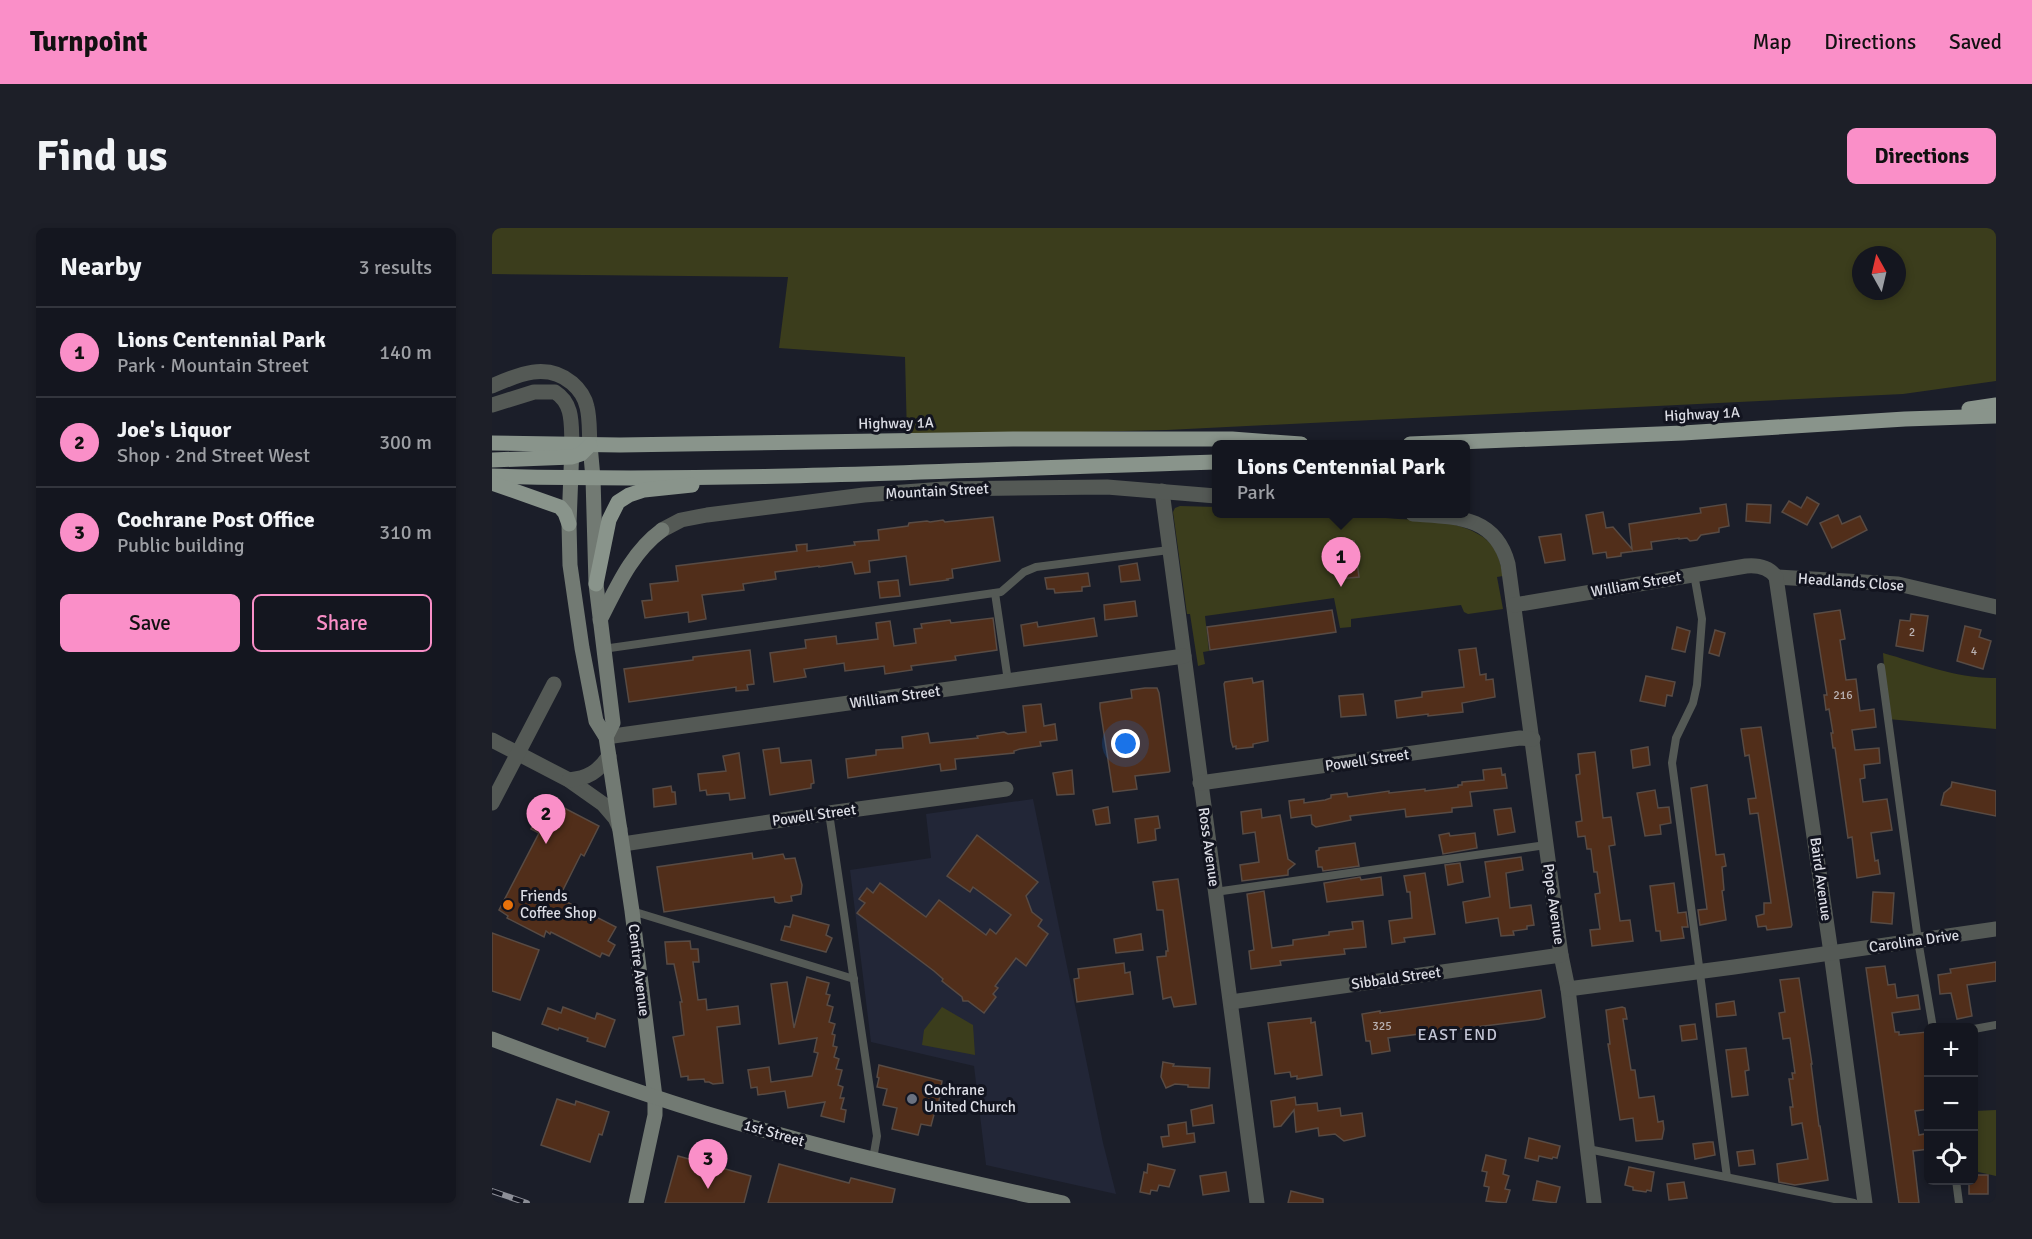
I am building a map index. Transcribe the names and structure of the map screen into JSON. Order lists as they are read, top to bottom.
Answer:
{
  "streets": {
    "main road": ["Highway 1A", "Centre Avenue", "1st Street"],
    "street": [
      "Mountain Street",
      "Headlands Close",
      "William Street",
      "Powell Street",
      "Ross Avenue",
      "Baird Avenue",
      "Pope Avenue",
      "Carolina Drive",
      "Sibbald Street"
    ]
  },
  "crossings": [
    ["Highway 1A", "Centre Avenue"],
    ["Mountain Street", "Ross Avenue"],
    ["Headlands Close", "William Street"],
    ["Headlands Close", "Baird Avenue"],
    ["William Street", "Ross Avenue"],
    ["William Street", "Baird Avenue"],
    ["William Street", "Pope Avenue"],
    ["William Street", "Centre Avenue"],
    ["Powell Street", "Ross Avenue"],
    ["Powell Street", "Pope Avenue"],
    ["Powell Street", "Centre Avenue"],
    ["Ross Avenue", "Sibbald Street"],
    ["Baird Avenue", "Carolina Drive"],
    ["Pope Avenue", "Sibbald Street"],
    ["Centre Avenue", "1st Street"]
  ],
  "districts": ["EAST END"],
  "places": ["Friends Coffee Shop", "Cochrane United Church"],
  "house_numbers": [
    "2",
    "4",
    "216",
    "325"
  ],
  "north": "top",
  "page": {
    "header": "Turnpoint",
    "nav": ["Map", "Directions", "Saved"],
    "buttons": [
      "Directions",
      ["Save", "Share"]
    ],
    "title": "Find us",
    "heading": ["Nearby", "3 results"],
    "list": [
      {
        "mark": "1",
        "name": "Lions Centennial Park",
        "note": "Park · Mountain Street",
        "value": "140 m"
      },
      {
        "mark": "2",
        "name": "Joe's Liquor",
        "note": "Shop · 2nd Street West",
        "value": "300 m"
      },
      {
        "mark": "3",
        "name": "Cochrane Post Office",
        "note": "Public building",
        "value": "310 m"
      }
    ],
    "popup": ["Lions Centennial Park", "Park"],
    "pins": ["1", "2", "3"],
    "map_buttons": ["+", "−"]
  }
}
